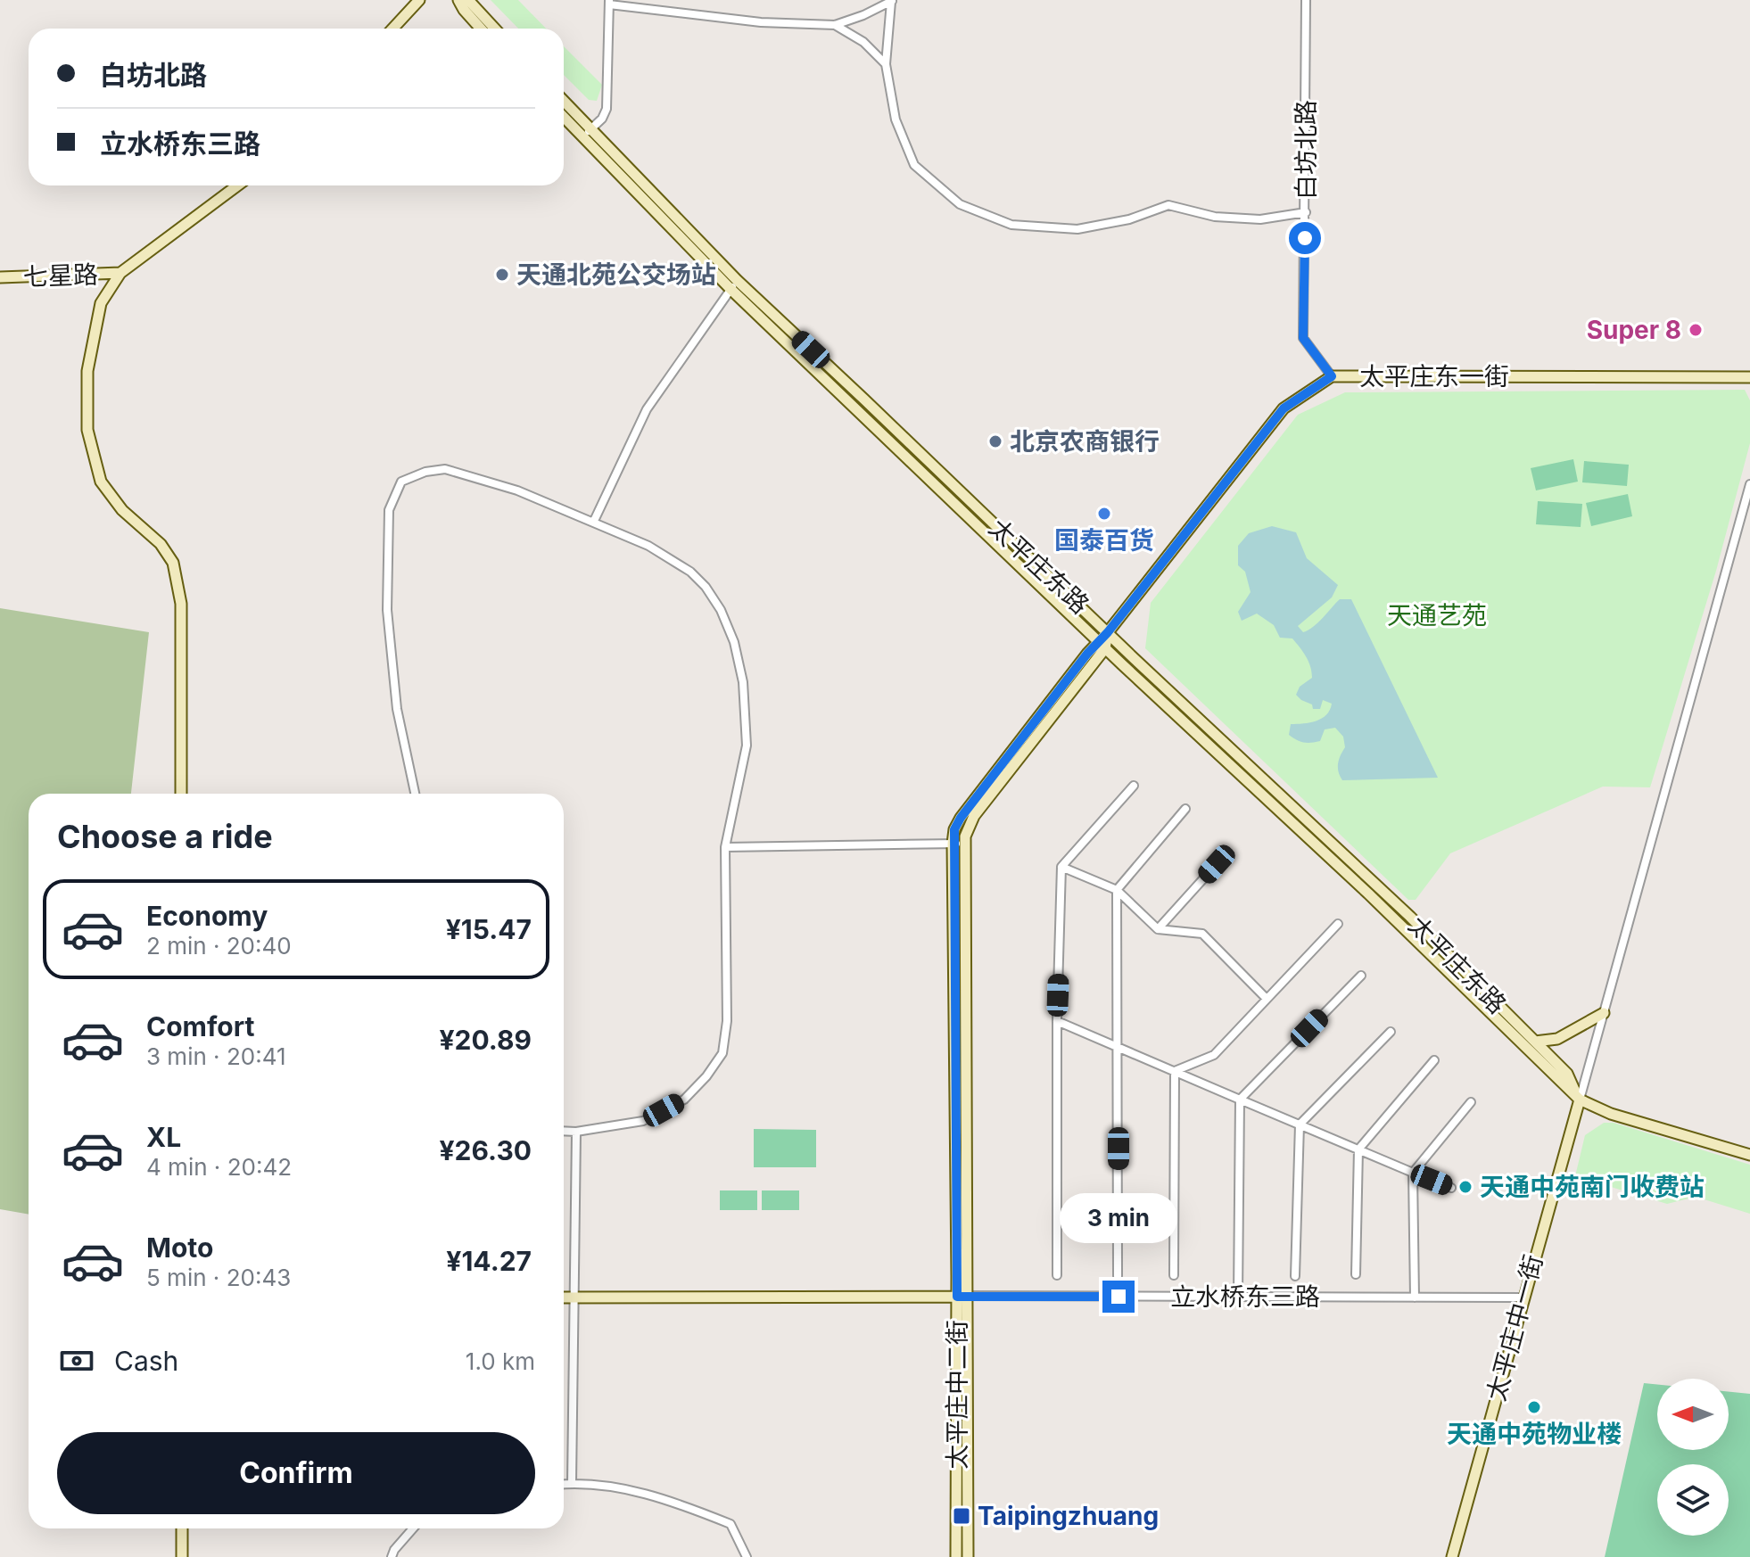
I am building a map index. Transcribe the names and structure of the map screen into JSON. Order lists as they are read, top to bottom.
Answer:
{
  "streets": {
    "main road": [
      "七星路",
      "太平庄东一街",
      "太平庄东路",
      "太平庄中一街",
      "太平庄中二街"
    ],
    "street": ["白坊北路", "立水桥东三路"]
  },
  "crossings": [
    ["白坊北路", "太平庄东一街"],
    ["太平庄东一街", "太平庄东路"],
    ["太平庄东一街", "太平庄中二街"],
    ["太平庄东路", "太平庄中一街"],
    ["太平庄东路", "太平庄中二街"],
    ["立水桥东三路", "太平庄中一街"],
    ["立水桥东三路", "太平庄中二街"]
  ],
  "parks": ["天通艺苑"],
  "places": {
    "other": [
      "天通北苑公交场站",
      "Super 8",
      "北京农商银行",
      "国泰百货",
      "天通中苑南门收费站",
      "天通中苑物业楼"
    ],
    "transit": ["Taipingzhuang"]
  },
  "north": "left",
  "page": {
    "banner": ["白坊北路", "立水桥东三路"],
    "heading": "Choose a ride",
    "list": [
      {
        "name": "Economy",
        "note": "2 min · 20:40",
        "value": "¥15.47"
      },
      {
        "name": "Comfort",
        "note": "3 min · 20:41",
        "value": "¥20.89"
      },
      {
        "name": "XL",
        "note": "4 min · 20:42",
        "value": "¥26.30"
      },
      {
        "name": "Moto",
        "note": "5 min · 20:43",
        "value": "¥14.27"
      }
    ],
    "bubble": "3 min",
    "pay": ["Cash", "1.0 km"],
    "buttons": "Confirm"
  }
}
